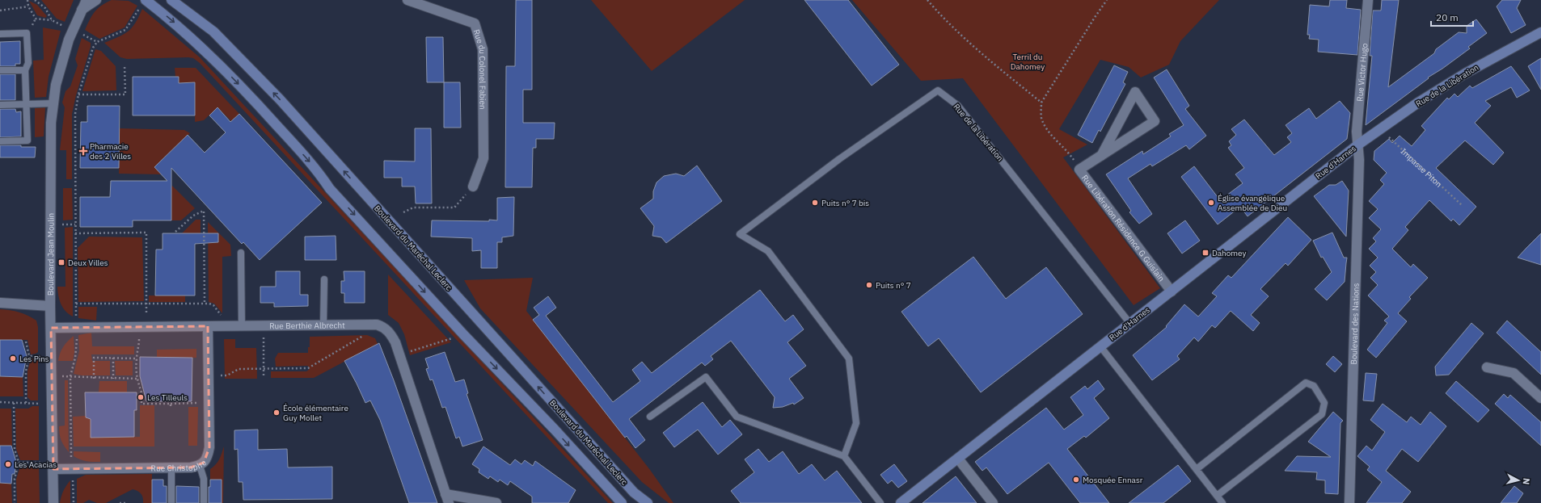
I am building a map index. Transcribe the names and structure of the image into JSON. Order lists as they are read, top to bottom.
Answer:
{
  "streets": {
    "main road": ["Rue de la Libération", "Rue d'Harnes", "Boulevard du Maréchal Leclerc"],
    "street": [
      "Rue du Colonel Fabien",
      "Rue Victor Hugo",
      "Rue Libération Résidence G Guislain",
      "Boulevard Jean Moulin",
      "Boulevard des Nations",
      "Rue Berthie Albrecht",
      "Rue Christophe"
    ],
    "path": ["Impasse Piton"]
  },
  "crossings": [
    ["Rue Victor Hugo", "Rue de la Libération"],
    ["Rue Victor Hugo", "Rue d'Harnes"],
    ["Rue Victor Hugo", "Boulevard des Nations"],
    ["Rue de la Libération", "Rue d'Harnes"],
    ["Rue de la Libération", "Impasse Piton"],
    ["Rue de la Libération", "Boulevard des Nations"],
    ["Rue d'Harnes", "Rue Libération Résidence G Guislain"],
    ["Rue d'Harnes", "Boulevard des Nations"],
    ["Boulevard Jean Moulin", "Rue Berthie Albrecht"],
    ["Boulevard Jean Moulin", "Rue Christophe"],
    ["Rue Berthie Albrecht", "Rue Christophe"]
  ],
  "parks": ["Terril du Dahomey"],
  "places": {
    "health": ["Pharmacie des 2 Villes"],
    "other": [
      "Puits n° 7 bis",
      "Église évangélique Assemblée de Dieu",
      "Puits n° 7",
      "Les Pins",
      "Les Tilleuls",
      "École élémentaire Guy Mollet",
      "Les Acacias",
      "Mosquée Ennasr"
    ],
    "transit": ["Dahomey", "Deux Villes"]
  },
  "scale_bar": "20 m",
  "north": "right"
}
